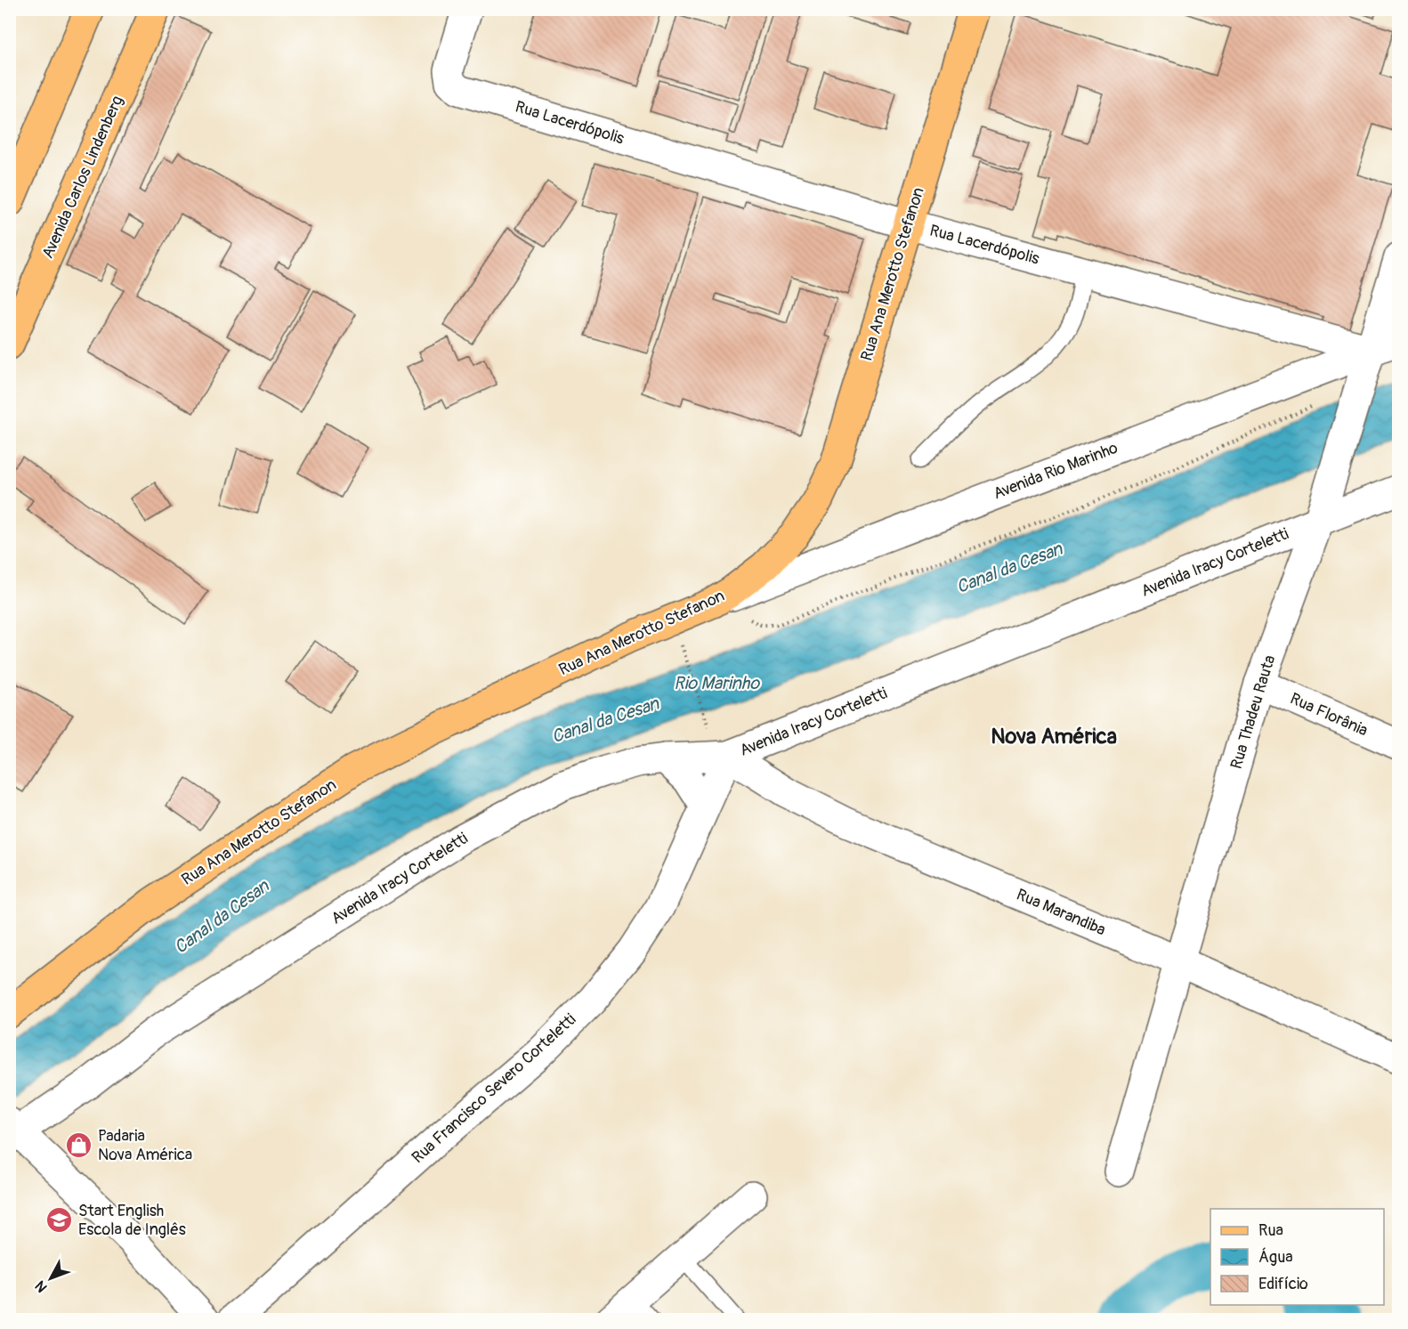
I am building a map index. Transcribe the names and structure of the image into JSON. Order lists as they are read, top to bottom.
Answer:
{
  "streets": {
    "main road": ["Avenida Carlos Lindenberg", "Rua Ana Merotto Stefanon"],
    "street": [
      "Rua Lacerdópolis",
      "Avenida Rio Marinho",
      "Avenida Iracy Corteletti",
      "Rua Thadeu Rauta",
      "Rua Florânia",
      "Rua Marandiba",
      "Rua Francisco Severo Corteletti"
    ]
  },
  "crossings": [
    ["Rua Lacerdópolis", "Rua Ana Merotto Stefanon"],
    ["Rua Lacerdópolis", "Avenida Rio Marinho"],
    ["Rua Lacerdópolis", "Rua Thadeu Rauta"],
    ["Rua Ana Merotto Stefanon", "Avenida Rio Marinho"],
    ["Avenida Rio Marinho", "Rua Thadeu Rauta"],
    ["Avenida Iracy Corteletti", "Rua Thadeu Rauta"],
    ["Avenida Iracy Corteletti", "Rua Marandiba"],
    ["Avenida Iracy Corteletti", "Rua Francisco Severo Corteletti"],
    ["Rua Thadeu Rauta", "Rua Florânia"],
    ["Rua Thadeu Rauta", "Rua Marandiba"],
    ["Rua Marandiba", "Rua Francisco Severo Corteletti"]
  ],
  "districts": ["Nova América"],
  "water": ["Canal da Cesan", "Rio Marinho"],
  "places": {
    "shop": ["Padaria Nova América"],
    "school or university": ["Start English Escola de Inglês"]
  },
  "legend": ["Rua", "Água", "Edifício"],
  "north": "bottom left"
}
